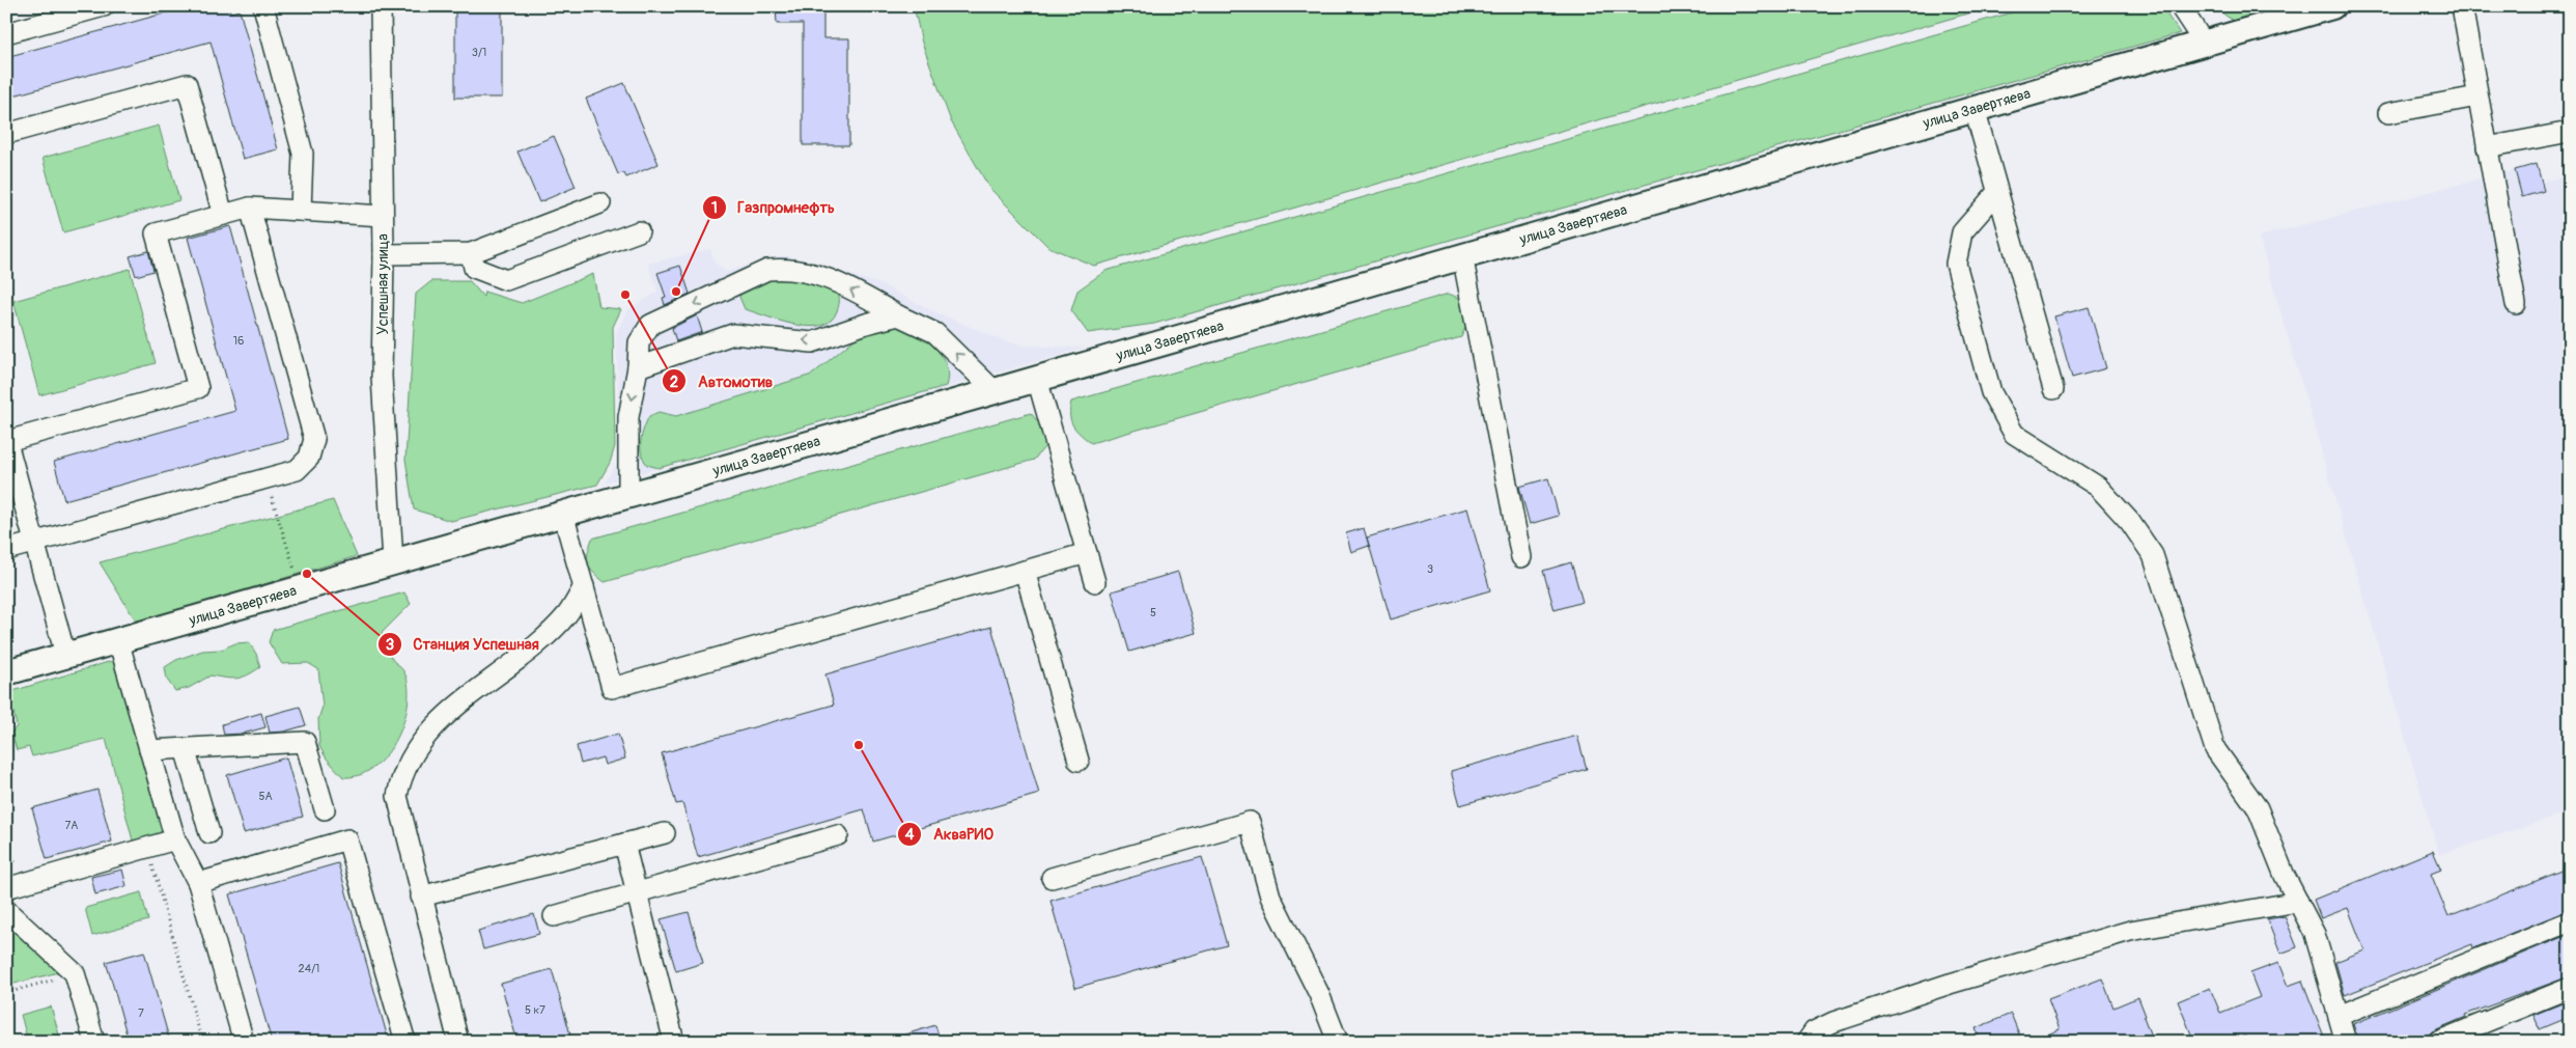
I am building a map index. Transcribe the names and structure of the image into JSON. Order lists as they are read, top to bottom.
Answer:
{
  "streets": {
    "main road": ["улица Завертяева"],
    "street": ["Успешная улица"]
  },
  "crossings": [
    ["улица Завертяева", "Успешная улица"]
  ],
  "places": [
    "Газпромнефть",
    "Автомотив",
    "Станция Успешная",
    "АкваРИО"
  ],
  "house_numbers": [
    "3/1",
    "16",
    "3",
    "5",
    "5А",
    "7А",
    "24/1",
    "5 к7",
    "7"
  ]
}
